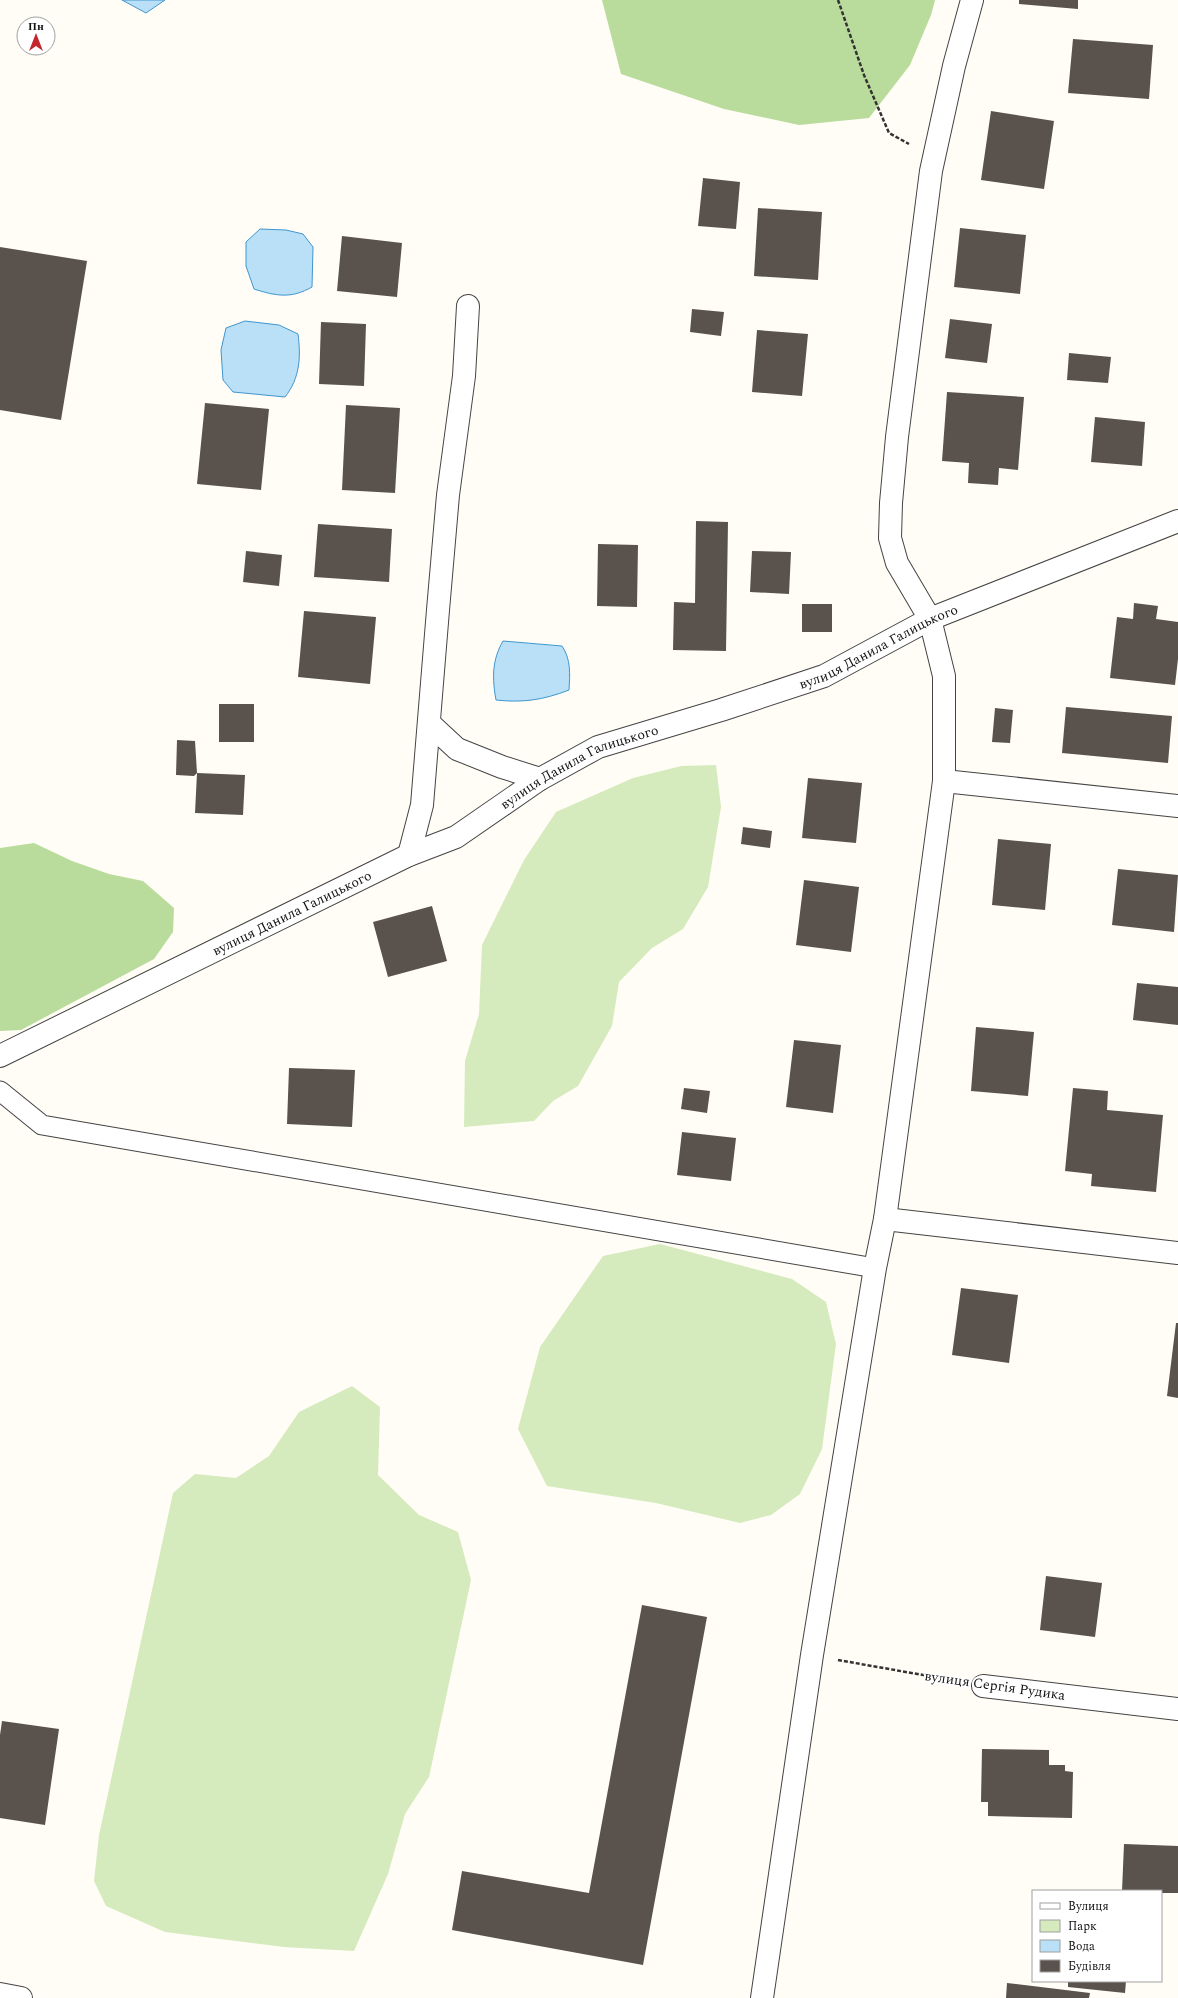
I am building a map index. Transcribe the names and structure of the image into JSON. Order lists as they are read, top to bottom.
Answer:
{
  "streets": {
    "street": ["вулиця Данила Галицького", "вулиця Сергія Рудика"]
  },
  "legend": [
    "Вулиця",
    "Парк",
    "Вода",
    "Будівля"
  ],
  "north": "top"
}
